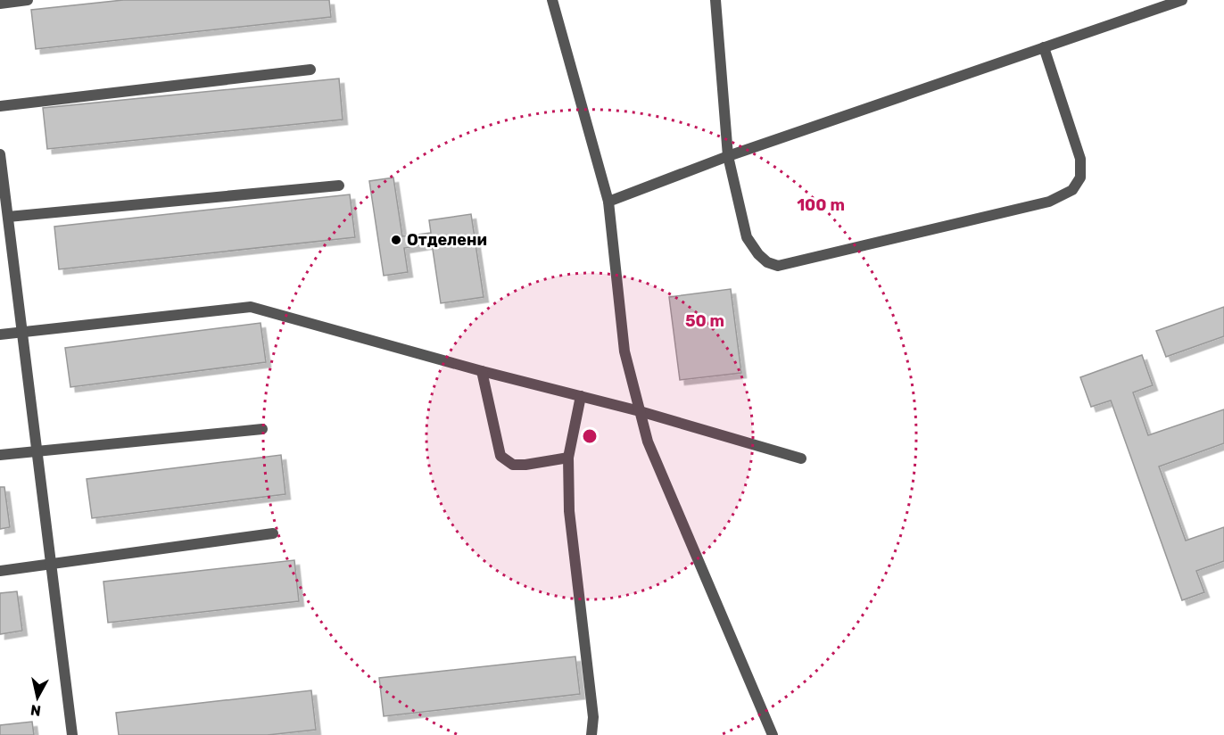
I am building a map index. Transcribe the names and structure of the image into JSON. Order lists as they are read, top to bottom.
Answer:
{
  "places": ["Отделени"],
  "north": "bottom",
  "rings": ["100 m", "50 m"]
}
